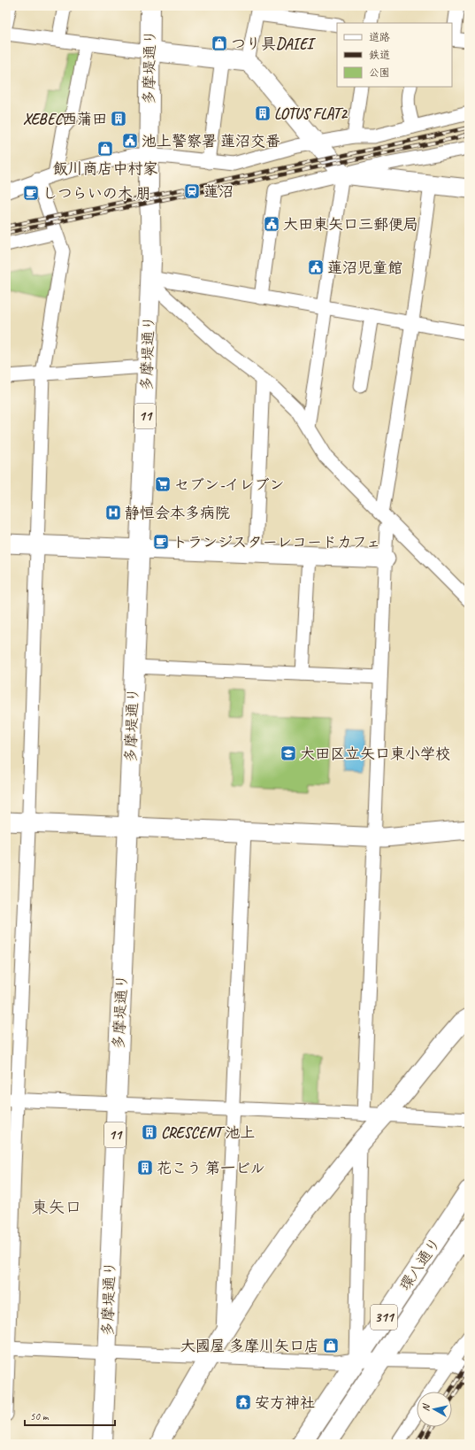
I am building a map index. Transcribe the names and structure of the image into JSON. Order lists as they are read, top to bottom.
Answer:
{
  "streets": {
    "main road": [
      "多摩堤通り",
      "11",
      "環八通り",
      "311"
    ]
  },
  "districts": ["東矢口"],
  "places": {
    "shop": ["つり具DAIEI", "飯川商店中村家", "大國屋 多摩川矢口店"],
    "building": [
      "LOTUS FLAT2",
      "XEBEC西蒲田",
      "CRESCENT 池上",
      "花こう 第一ビル"
    ],
    "public building": ["池上警察署 蓮沼交番", "大田東矢口三郵便局", "蓮沼児童館"],
    "station": ["蓮沼"],
    "cafe": ["しつらいの木 朋", "トランジスターレコードカフェ"],
    "supermarket": ["セブン-イレブン"],
    "hospital": ["静恒会本多病院"],
    "school or university": ["大田区立矢口東小学校"],
    "temple": ["安方神社"]
  },
  "legend": ["道路", "鉄道", "公園"],
  "scale_bar": "50 m",
  "north": "left"
}
